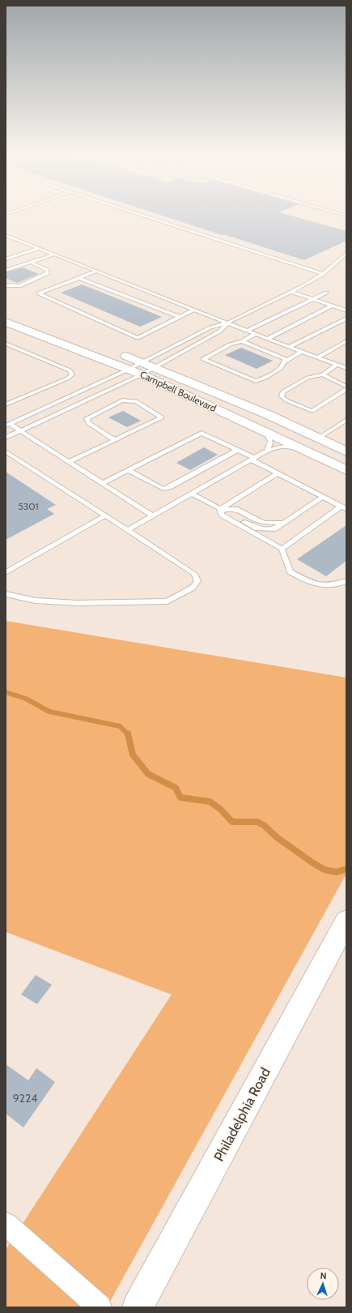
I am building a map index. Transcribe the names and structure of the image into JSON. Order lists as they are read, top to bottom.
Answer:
{
  "streets": {
    "main road": ["Campbell Boulevard", "Philadelphia Road"]
  },
  "house_numbers": ["5301", "9224"],
  "north": "top"
}
